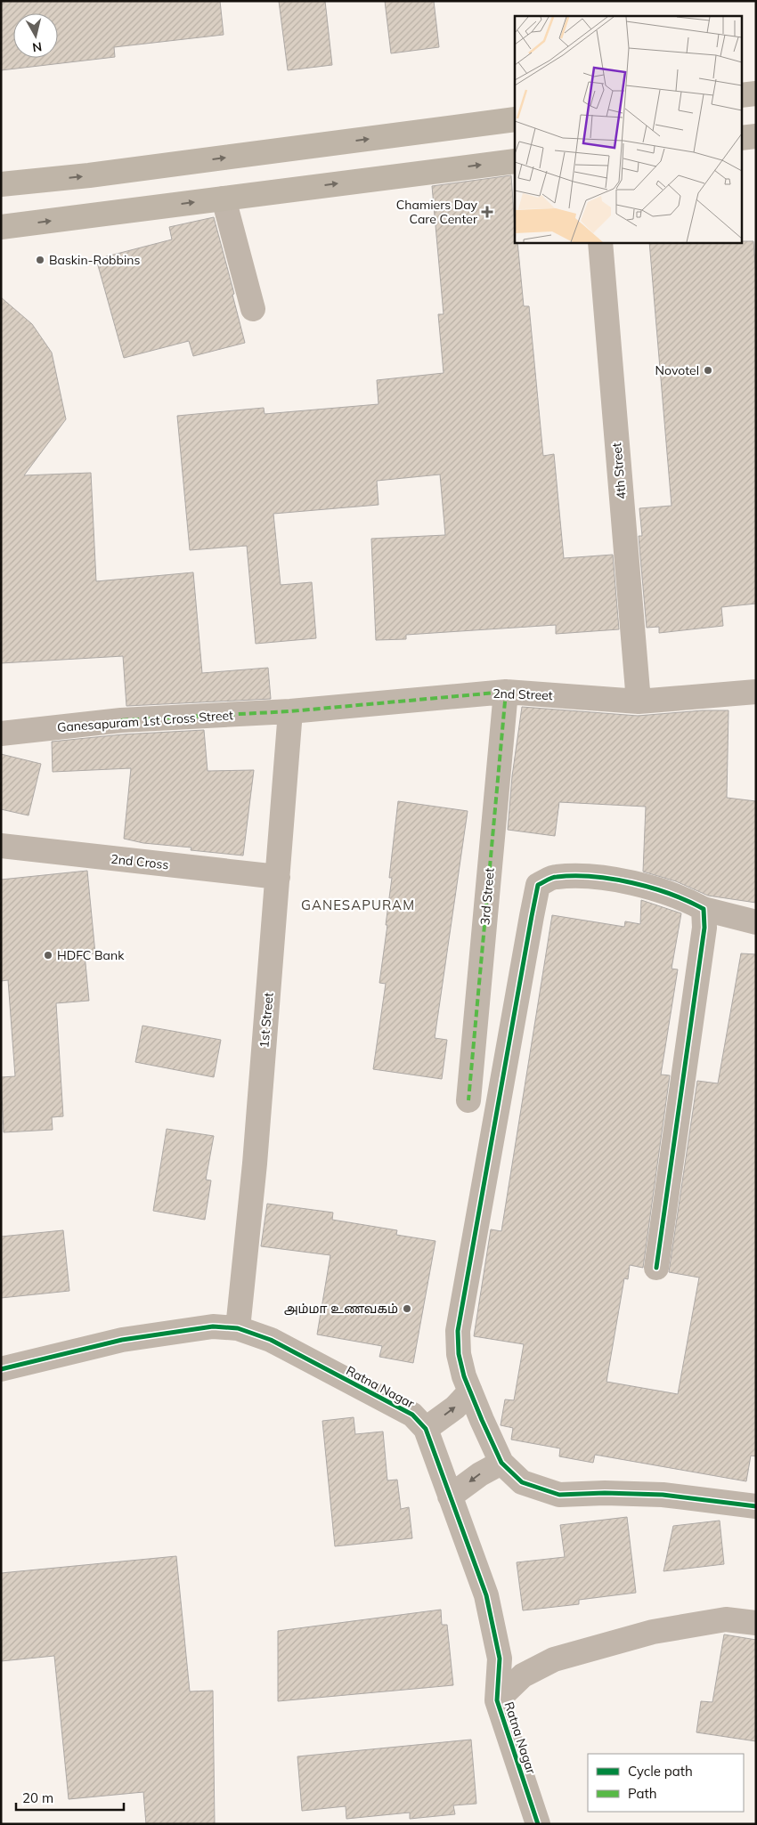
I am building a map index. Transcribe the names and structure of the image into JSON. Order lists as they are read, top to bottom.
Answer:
{
  "streets": {
    "street": [
      "4th Street",
      "2nd Street",
      "Ganesapuram 1st Cross Street",
      "2nd Cross",
      "3rd Street",
      "1st Street",
      "Ratna Nagar"
    ]
  },
  "crossings": [
    ["4th Street", "2nd Street"],
    ["2nd Street", "Ganesapuram 1st Cross Street"],
    ["2nd Street", "3rd Street"],
    ["2nd Street", "1st Street"],
    ["Ganesapuram 1st Cross Street", "1st Street"],
    ["2nd Cross", "1st Street"],
    ["1st Street", "Ratna Nagar"]
  ],
  "districts": ["GANESAPURAM"],
  "places": {
    "health": ["Chamiers Day Care Center"],
    "other": [
      "Baskin-Robbins",
      "Novotel",
      "HDFC Bank",
      "அம்மா உணவகம்"
    ]
  },
  "legend": ["Cycle path", "Path"],
  "scale_bar": "20 m",
  "north": "bottom"
}
